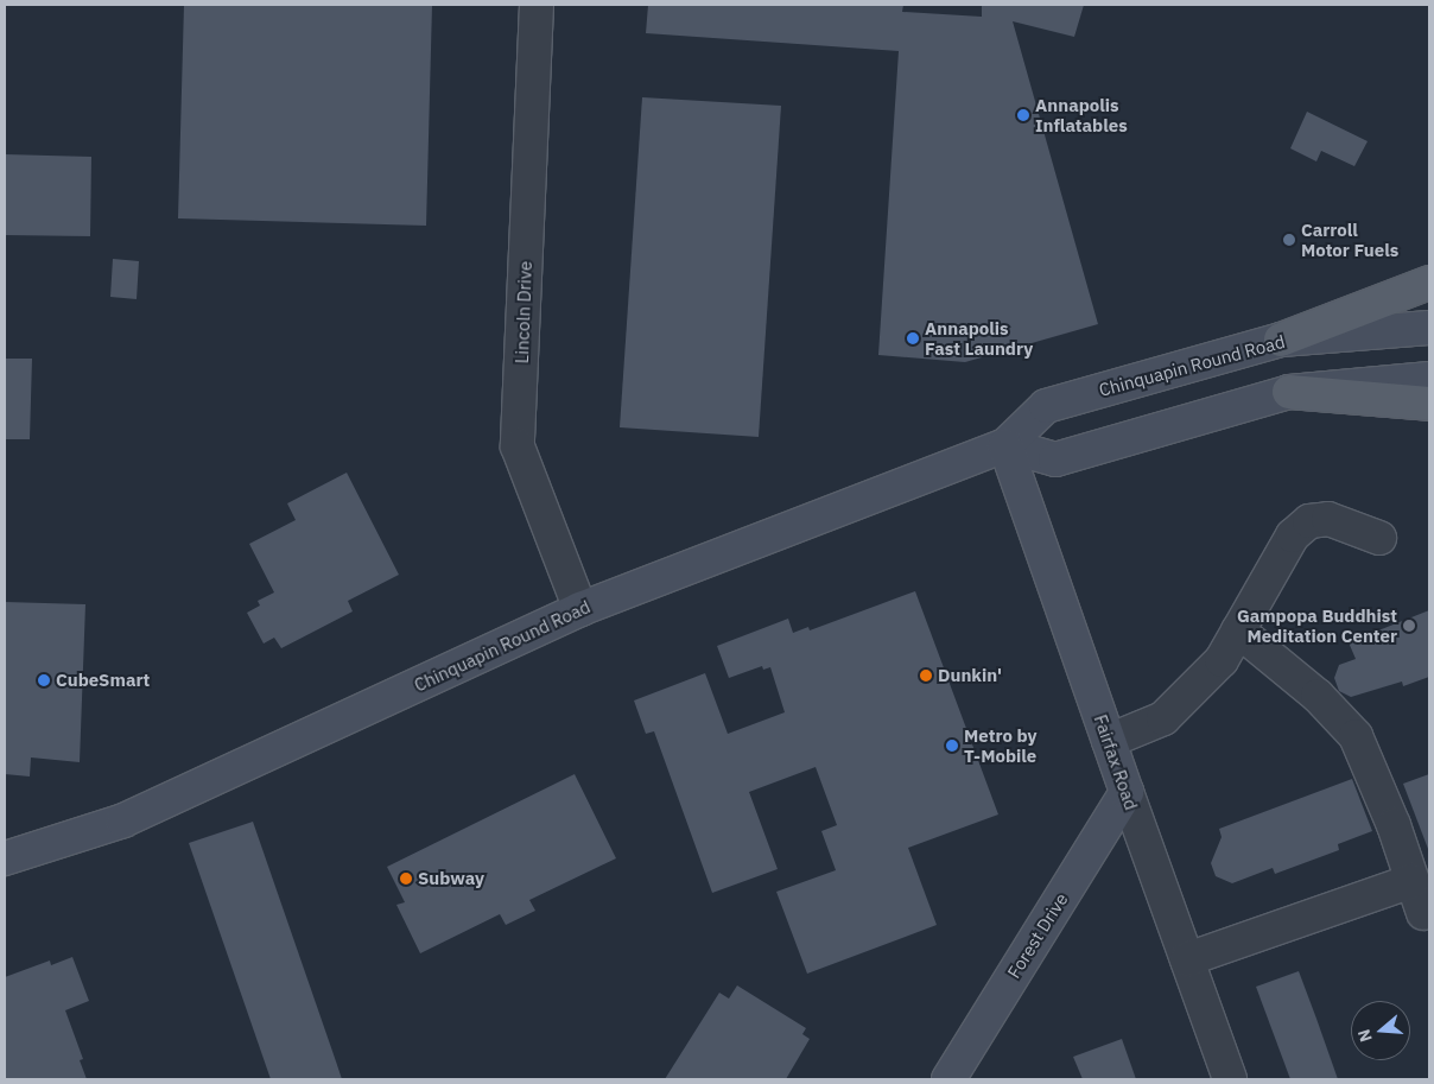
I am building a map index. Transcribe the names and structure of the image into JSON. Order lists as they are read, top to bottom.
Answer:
{
  "streets": {
    "main road": ["Chinquapin Round Road", "Fairfax Road", "Forest Drive"],
    "street": ["Lincoln Drive"]
  },
  "crossings": [
    ["Lincoln Drive", "Chinquapin Round Road"],
    ["Chinquapin Round Road", "Fairfax Road"],
    ["Fairfax Road", "Forest Drive"]
  ],
  "places": [
    "Annapolis Inflatables",
    "Carroll Motor Fuels",
    "Annapolis Fast Laundry",
    "Gampopa Buddhist Meditation Center",
    "Dunkin'",
    "CubeSmart",
    "Metro by T-Mobile",
    "Subway"
  ],
  "north": "left"
}
